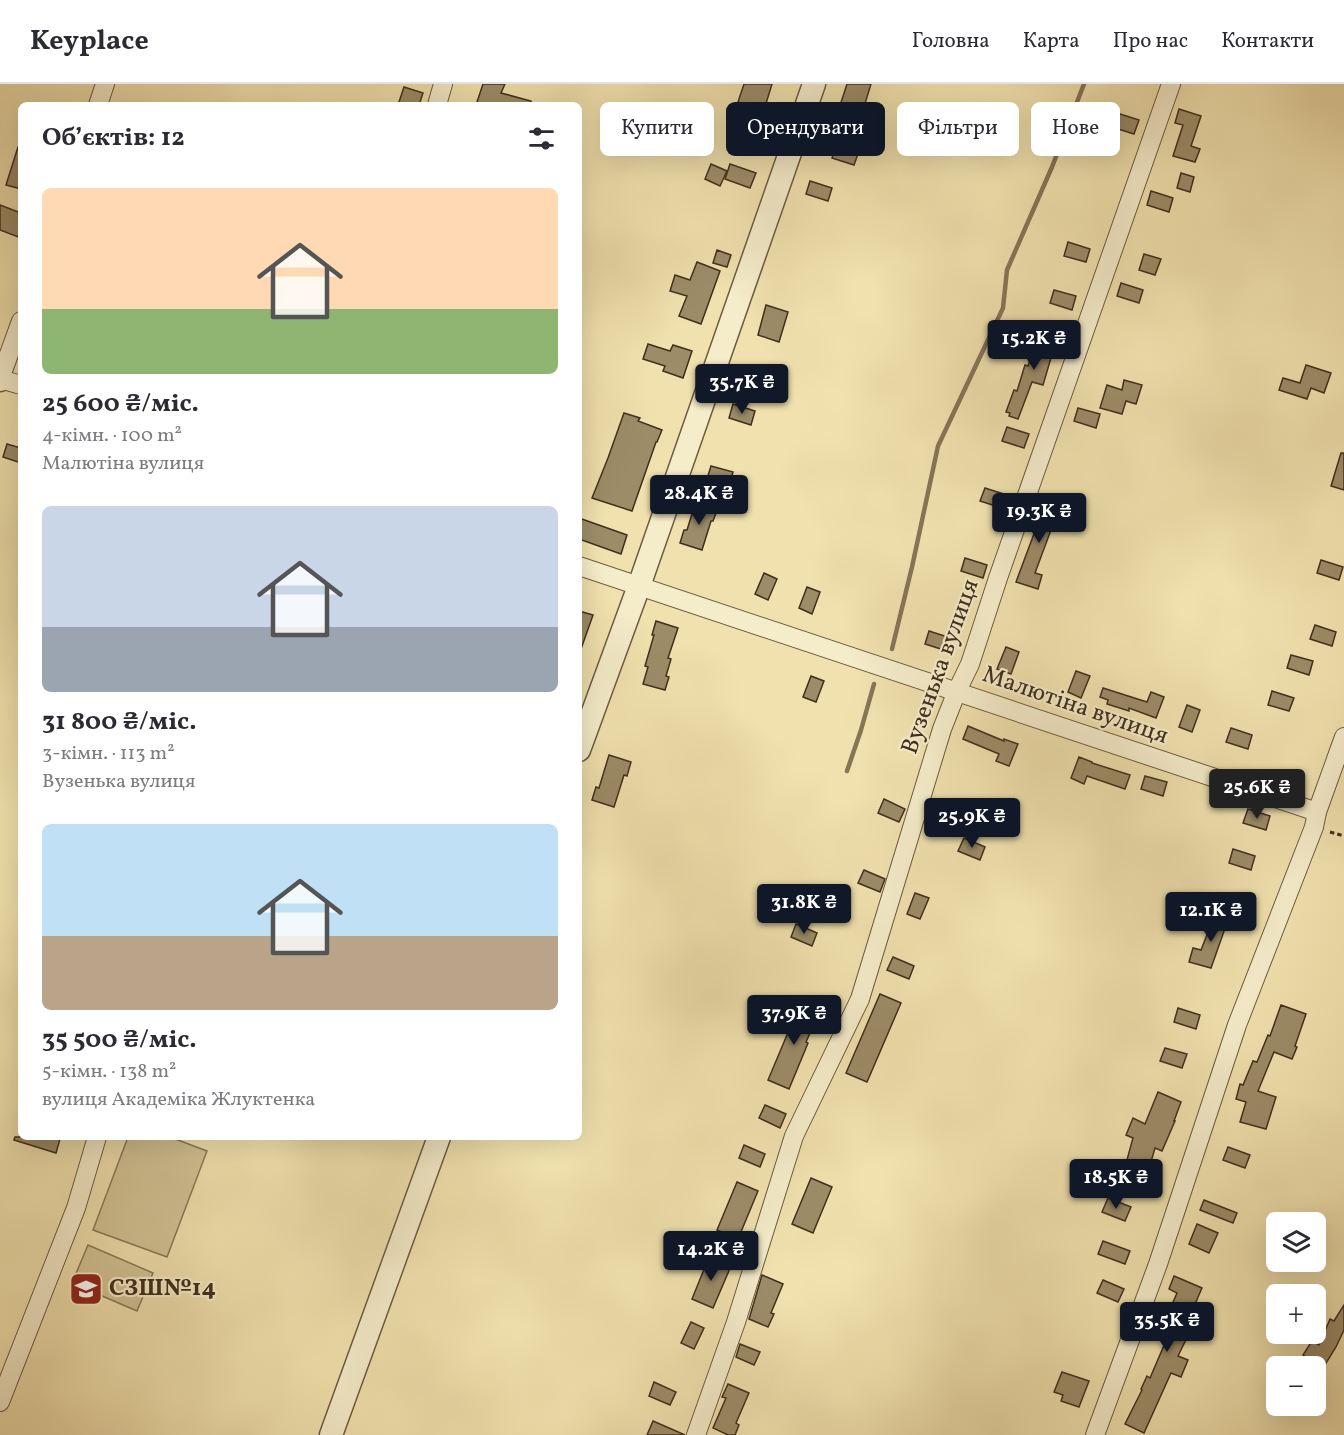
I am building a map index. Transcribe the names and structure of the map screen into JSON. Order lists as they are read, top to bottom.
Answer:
{
  "streets": {
    "street": ["Вузенька вулиця", "Малютіна вулиця"]
  },
  "crossings": [
    ["Вузенька вулиця", "Малютіна вулиця"]
  ],
  "places": {
    "school or university": ["СЗШ№14"]
  },
  "page": {
    "header": "Keyplace",
    "nav": [
      "Головна",
      "Карта",
      "Про нас",
      "Контакти"
    ],
    "chip": [
      "Купити",
      "Орендувати",
      "Фільтри",
      "Нове"
    ],
    "heading": "Об’єктів: 12",
    "list": [
      {
        "name": "25 600 ₴/міс.",
        "note": "4-кімн. · 100 m² · Малютіна вулиця"
      },
      {
        "name": "31 800 ₴/міс.",
        "note": "3-кімн. · 113 m² · Вузенька вулиця"
      },
      {
        "name": "35 500 ₴/міс.",
        "note": "5-кімн. · 138 m² · вулиця Академіка Жлуктенка"
      }
    ],
    "price": [
      "15.2K ₴",
      "35.7K ₴",
      "28.4K ₴",
      "19.3K ₴",
      "25.6K ₴",
      "25.9K ₴",
      "31.8K ₴",
      "12.1K ₴",
      "37.9K ₴",
      "18.5K ₴",
      "14.2K ₴",
      "35.5K ₴"
    ],
    "map_buttons": ["+", "−"]
  }
}
